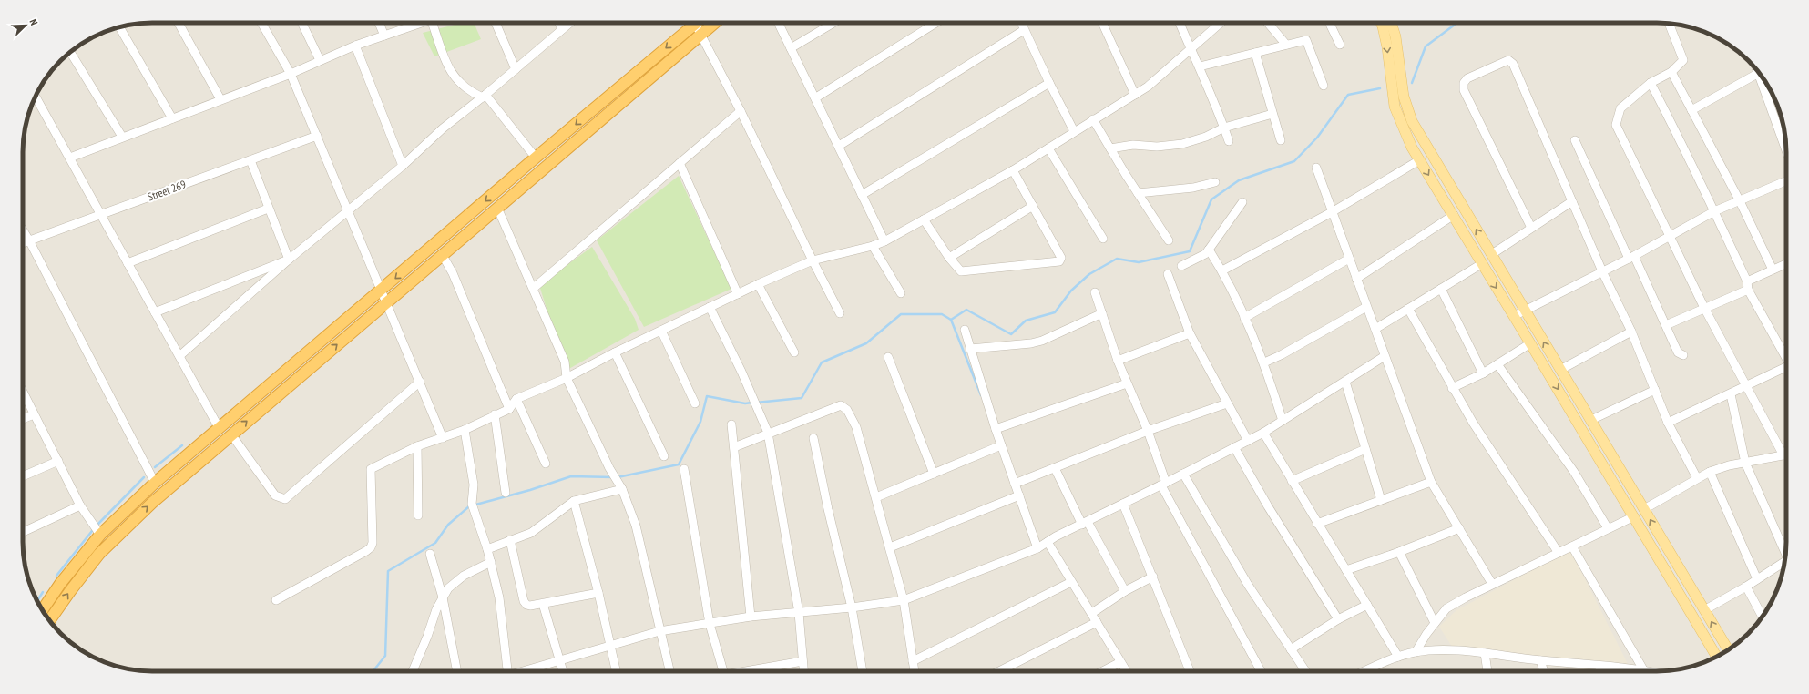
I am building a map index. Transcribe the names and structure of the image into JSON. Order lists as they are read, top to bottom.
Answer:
{
  "streets": {
    "street": ["Street 269"]
  },
  "north": "top right"
}
